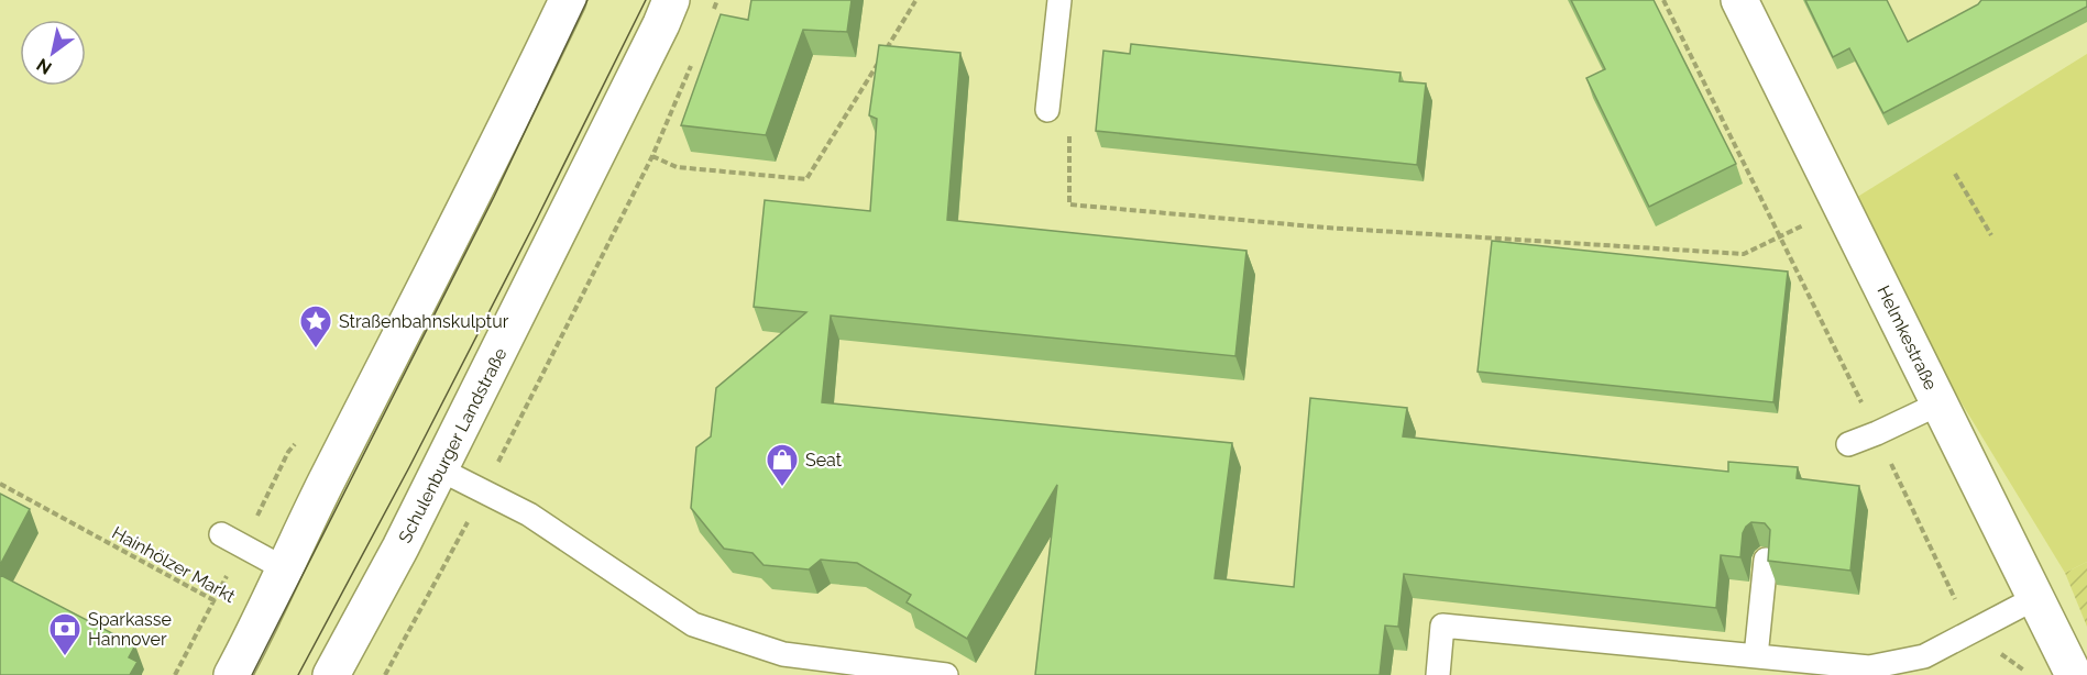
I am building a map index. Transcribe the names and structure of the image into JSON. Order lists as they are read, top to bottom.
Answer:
{
  "streets": {
    "main road": ["Helmkestraße", "Schulenburger Landstraße"],
    "path": ["Hainhölzer Markt"]
  },
  "places": {
    "place": ["Straßenbahnskulptur"],
    "shop": ["Seat"],
    "bank": ["Sparkasse Hannover"]
  },
  "north": "bottom left"
}
